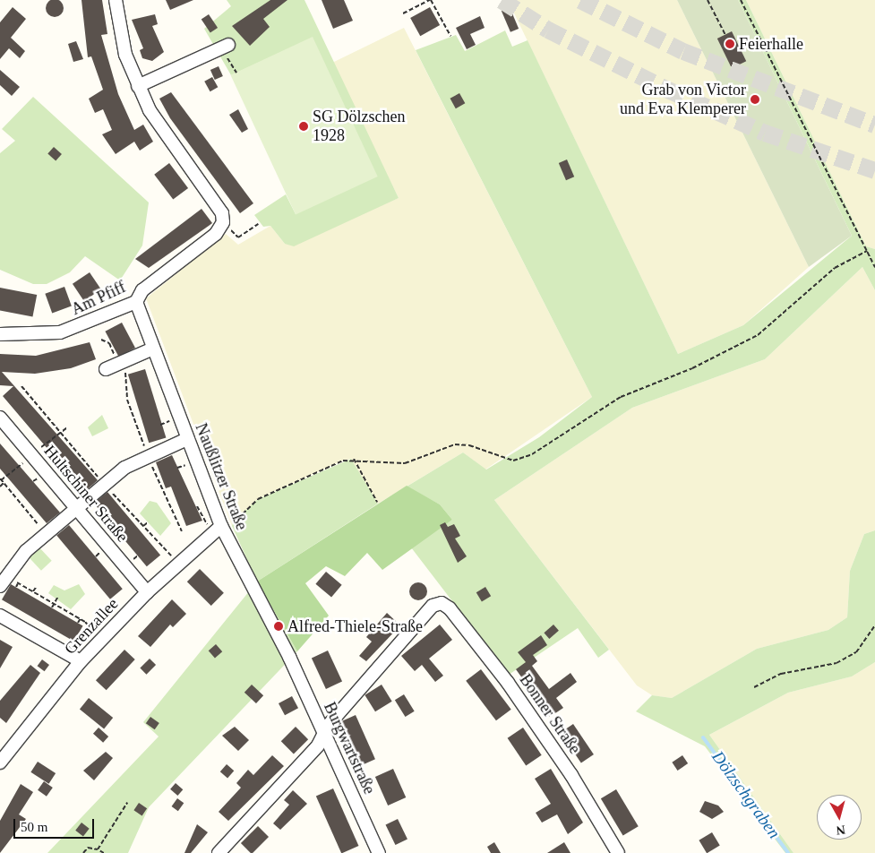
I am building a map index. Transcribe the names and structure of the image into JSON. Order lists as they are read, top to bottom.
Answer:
{
  "streets": {
    "street": [
      "Am Pfiff",
      "Naußlitzer Straße",
      "Hultschiner Straße",
      "Grenzallee",
      "Bonner Straße",
      "Burgwartstraße"
    ]
  },
  "crossings": [
    ["Am Pfiff", "Naußlitzer Straße"],
    ["Naußlitzer Straße", "Grenzallee"],
    ["Naußlitzer Straße", "Burgwartstraße"],
    ["Hultschiner Straße", "Grenzallee"],
    ["Bonner Straße", "Burgwartstraße"]
  ],
  "water": ["Dölzschgraben"],
  "places": [
    "Feierhalle",
    "Grab von Victor und Eva Klemperer",
    "SG Dölzschen 1928",
    "Alfred-Thiele-Straße"
  ],
  "scale_bar": "50 m",
  "north": "bottom"
}
